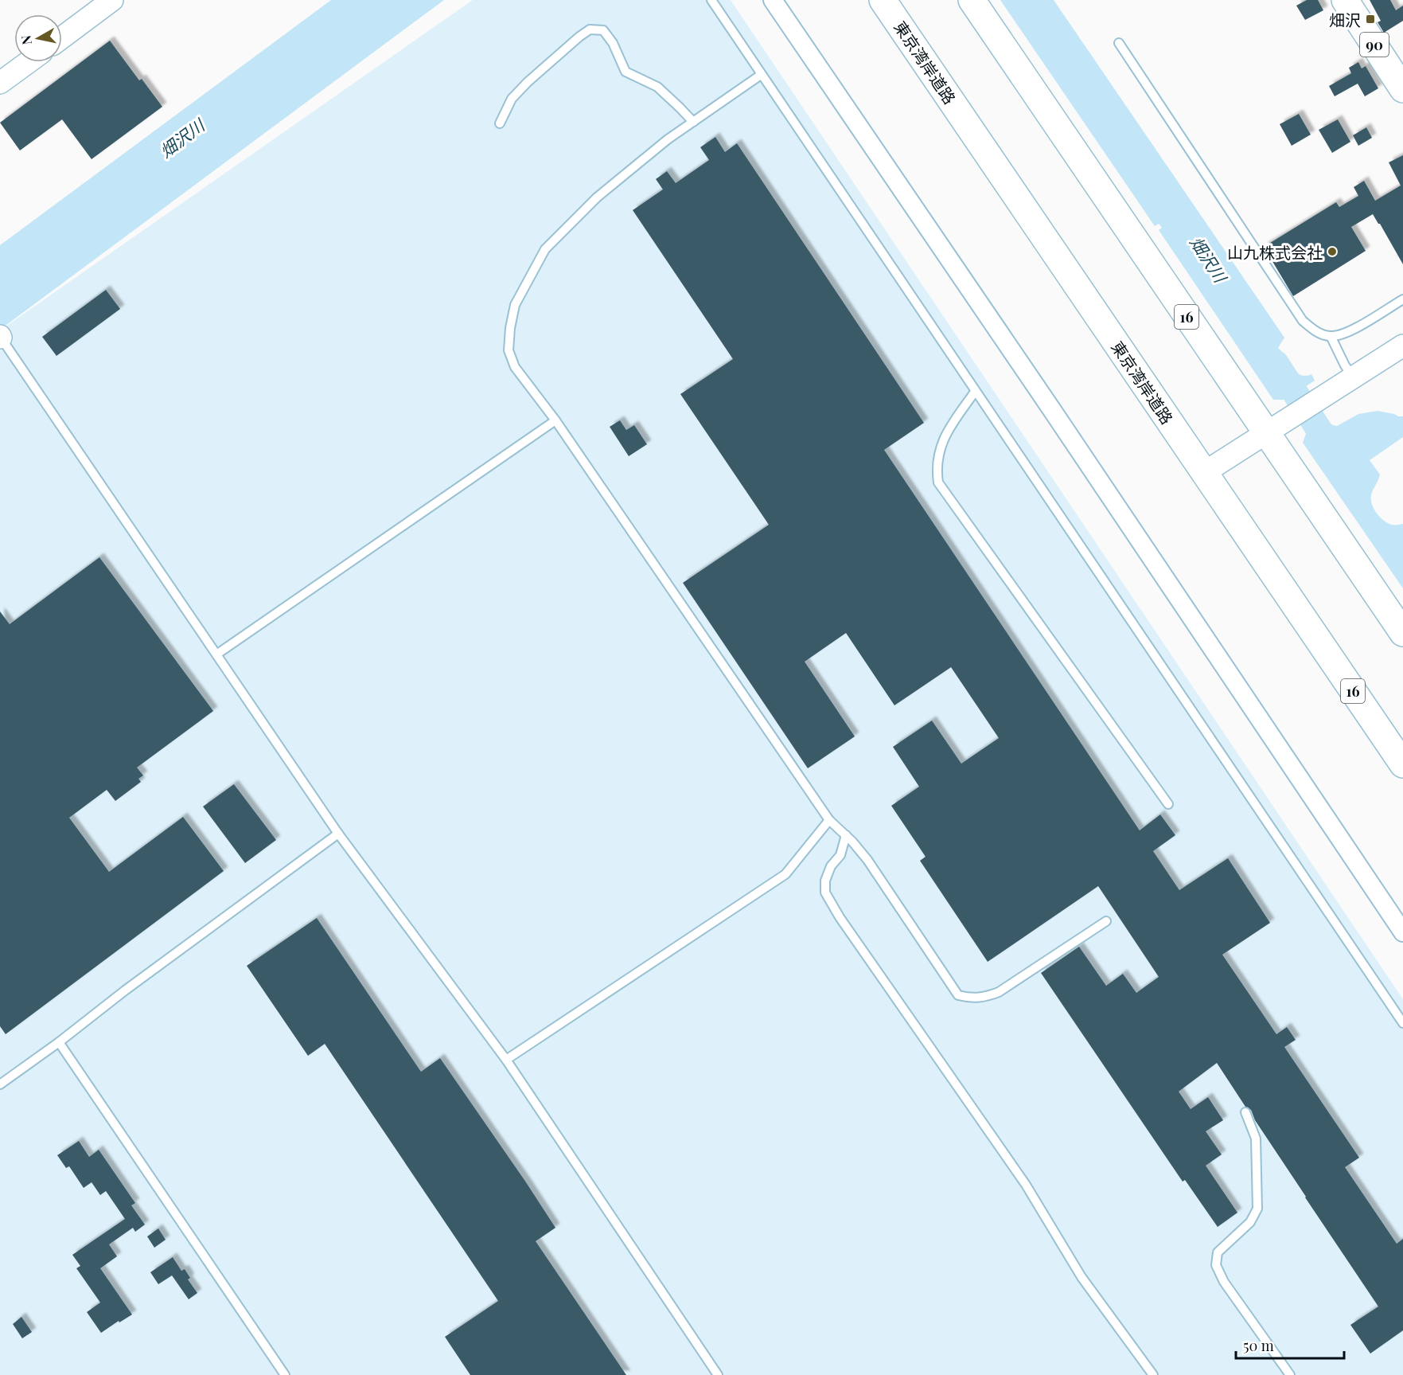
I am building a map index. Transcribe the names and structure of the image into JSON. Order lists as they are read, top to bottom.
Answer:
{
  "streets": {
    "main road": ["90", "東京湾岸道路", "16"]
  },
  "water": ["畑沢川"],
  "places": {
    "transit": ["畑沢"],
    "other": ["山九株式会社"]
  },
  "scale_bar": "50 m",
  "north": "left"
}
